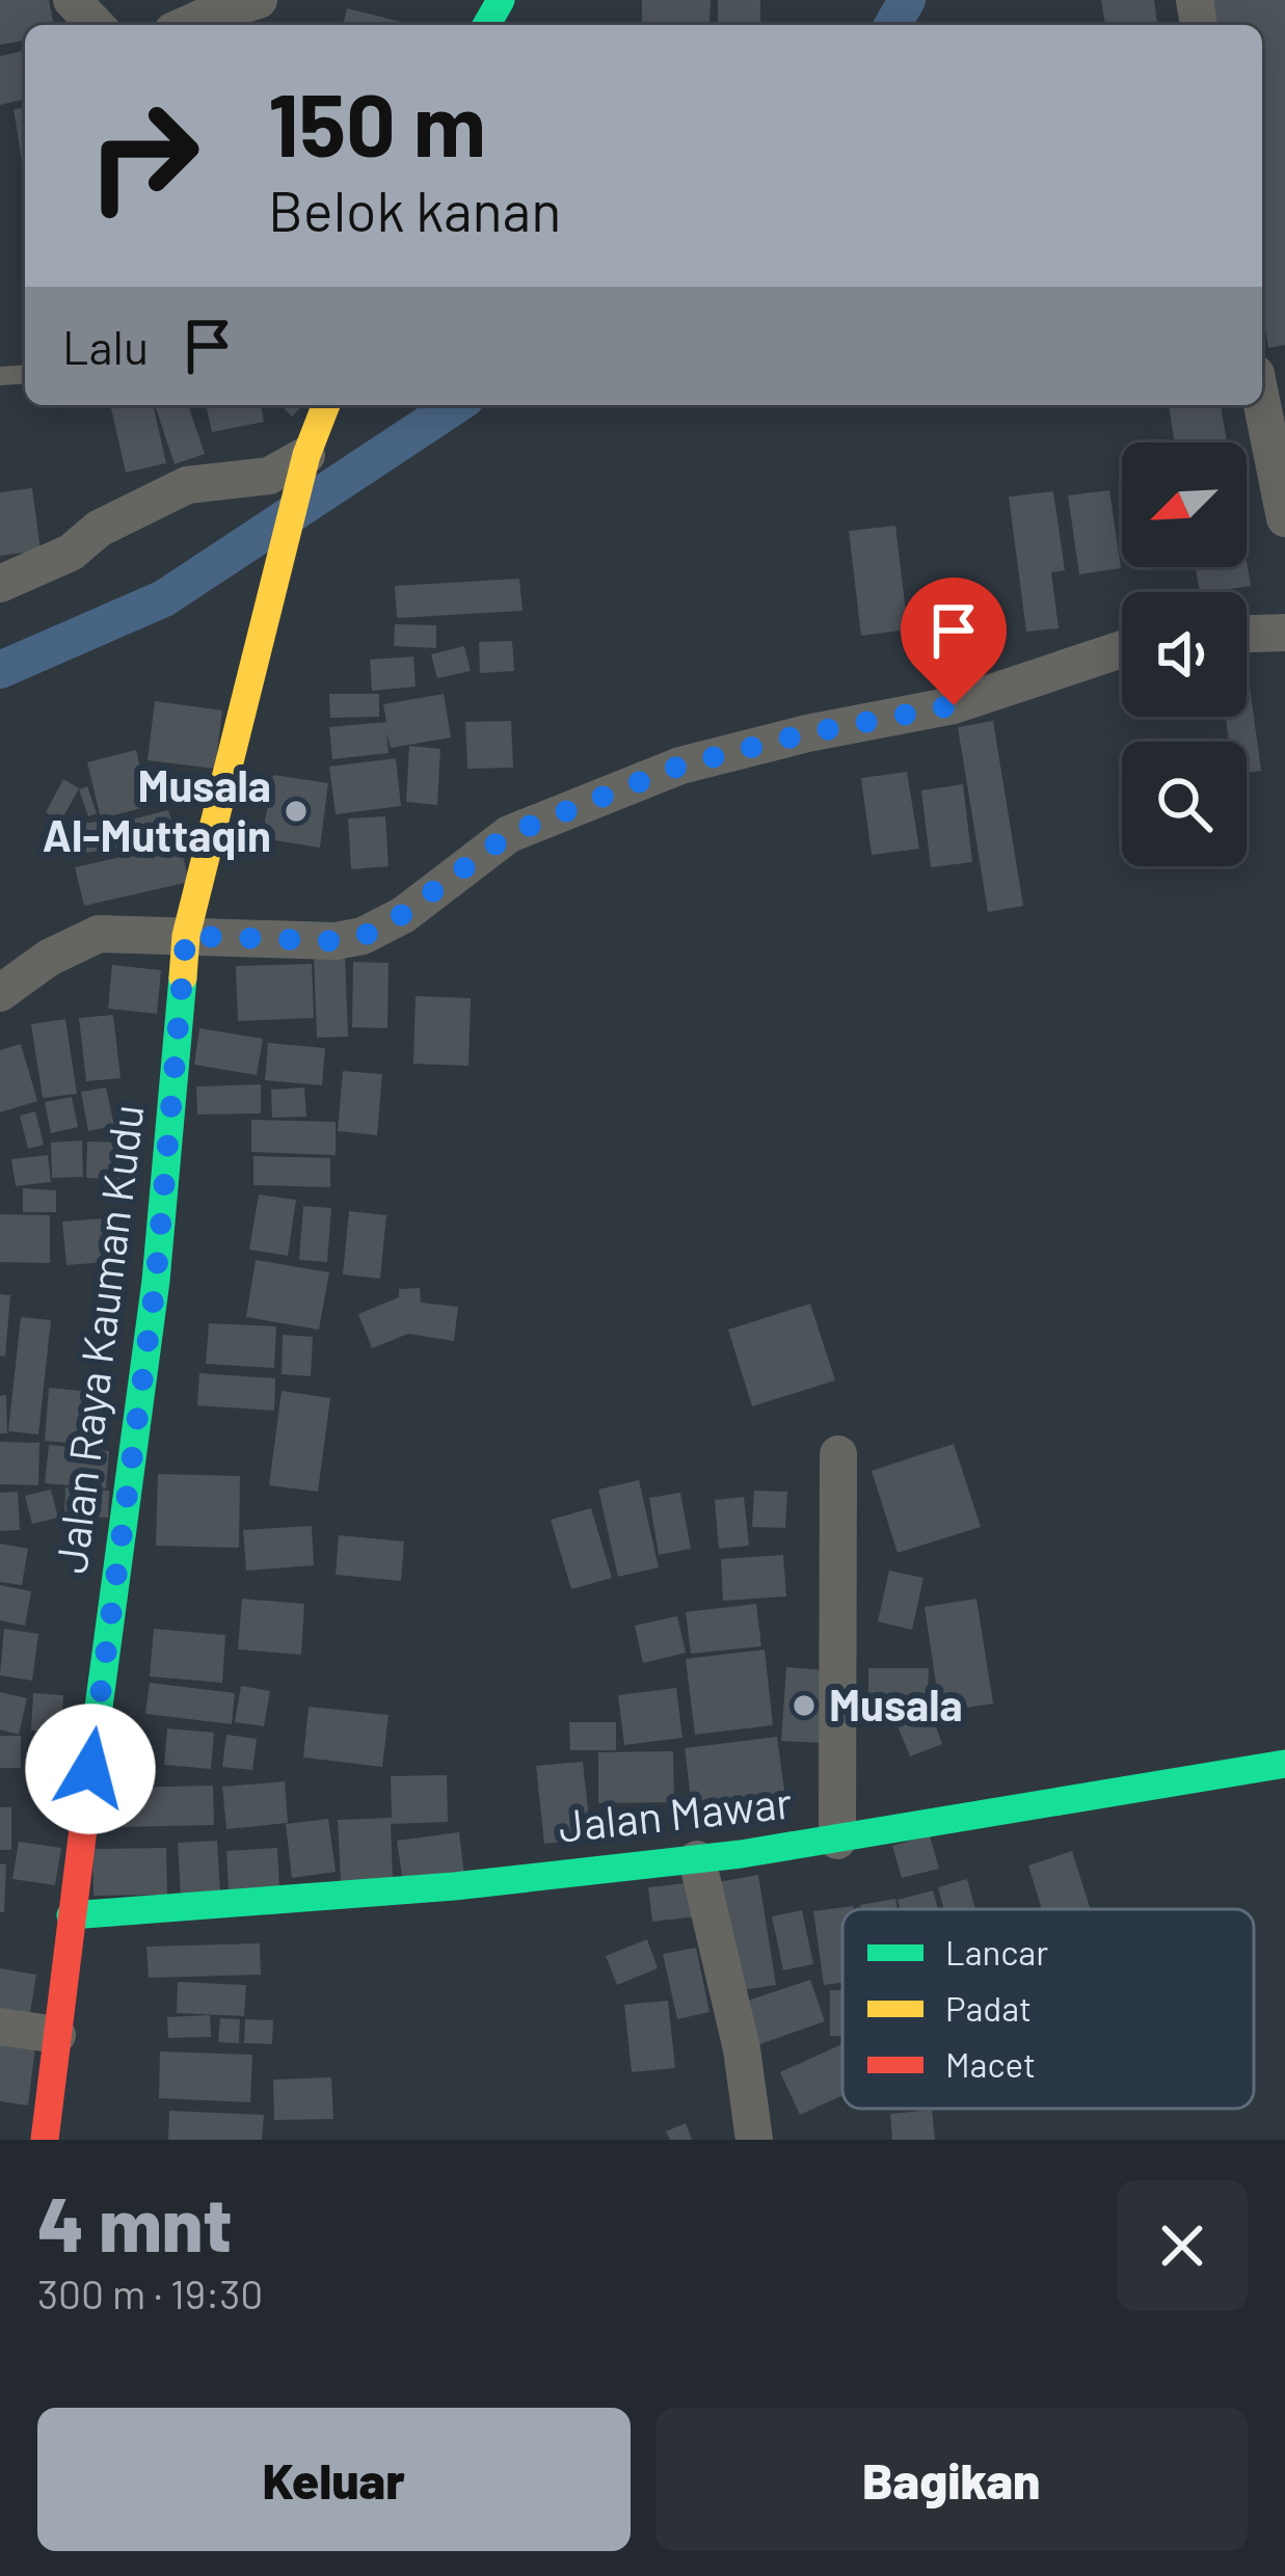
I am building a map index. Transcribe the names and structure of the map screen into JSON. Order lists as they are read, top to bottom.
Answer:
{
  "streets": {
    "street": ["Jalan Raya Kauman Kudu", "Jalan Mawar"]
  },
  "crossings": [
    ["Jalan Raya Kauman Kudu", "Jalan Mawar"]
  ],
  "places": ["Musala Al-Muttaqin", "Musala"],
  "legend": ["Lancar", "Padat", "Macet"],
  "north": "bottom left",
  "page": {
    "turn": ["150 m", "Belok kanan"],
    "then": "Lalu",
    "heading": ["4 mnt", "300 m · 19:30"],
    "buttons": ["Keluar", "Bagikan"]
  }
}
